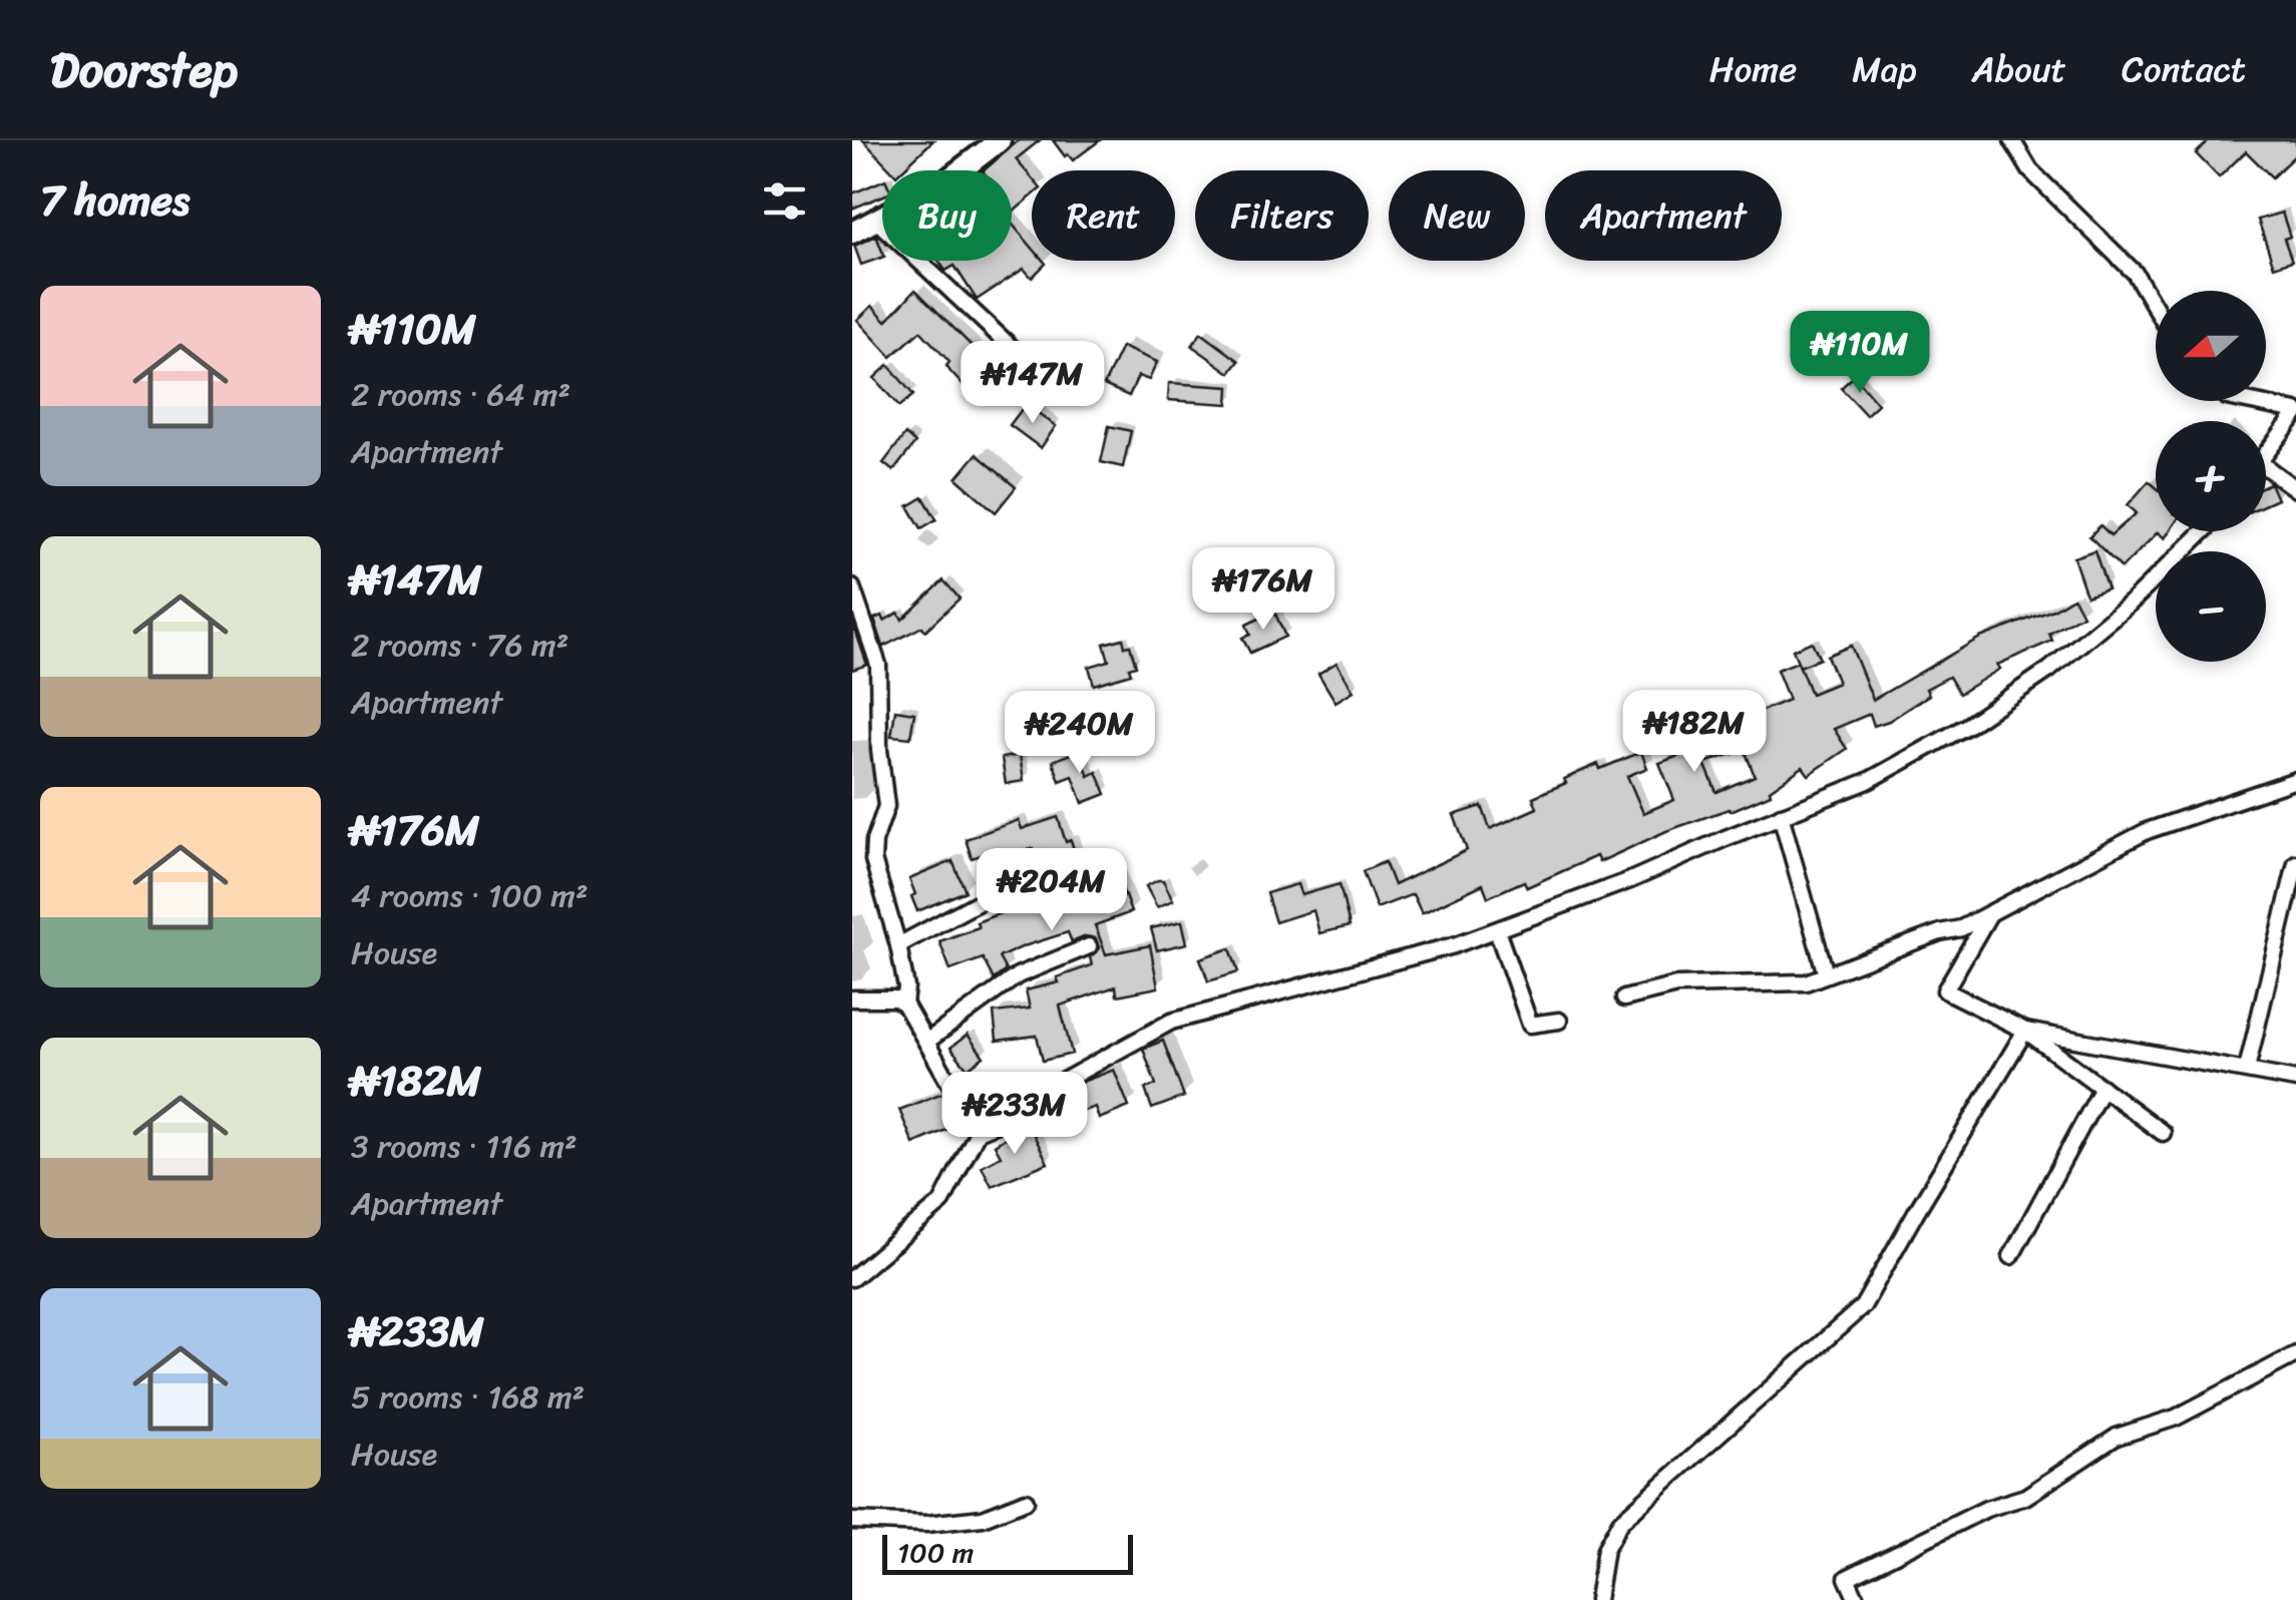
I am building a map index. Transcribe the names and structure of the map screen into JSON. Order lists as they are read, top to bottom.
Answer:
{
  "scale_bar": "100 m",
  "north": "left",
  "page": {
    "header": "Doorstep",
    "nav": [
      "Home",
      "Map",
      "About",
      "Contact"
    ],
    "heading": "7 homes",
    "chip": [
      "Buy",
      "Rent",
      "Filters",
      "New",
      "Apartment"
    ],
    "list": [
      {
        "name": "₦110M",
        "note": "2 rooms · 64 m² · Apartment"
      },
      {
        "name": "₦147M",
        "note": "2 rooms · 76 m² · Apartment"
      },
      {
        "name": "₦176M",
        "note": "4 rooms · 100 m² · House"
      },
      {
        "name": "₦182M",
        "note": "3 rooms · 116 m² · Apartment"
      },
      {
        "name": "₦233M",
        "note": "5 rooms · 168 m² · House"
      }
    ],
    "map_buttons": ["+", "−"],
    "price": [
      "₦110M",
      "₦147M",
      "₦176M",
      "₦182M",
      "₦240M",
      "₦204M",
      "₦233M"
    ],
    "scale": "100 m"
  }
}
